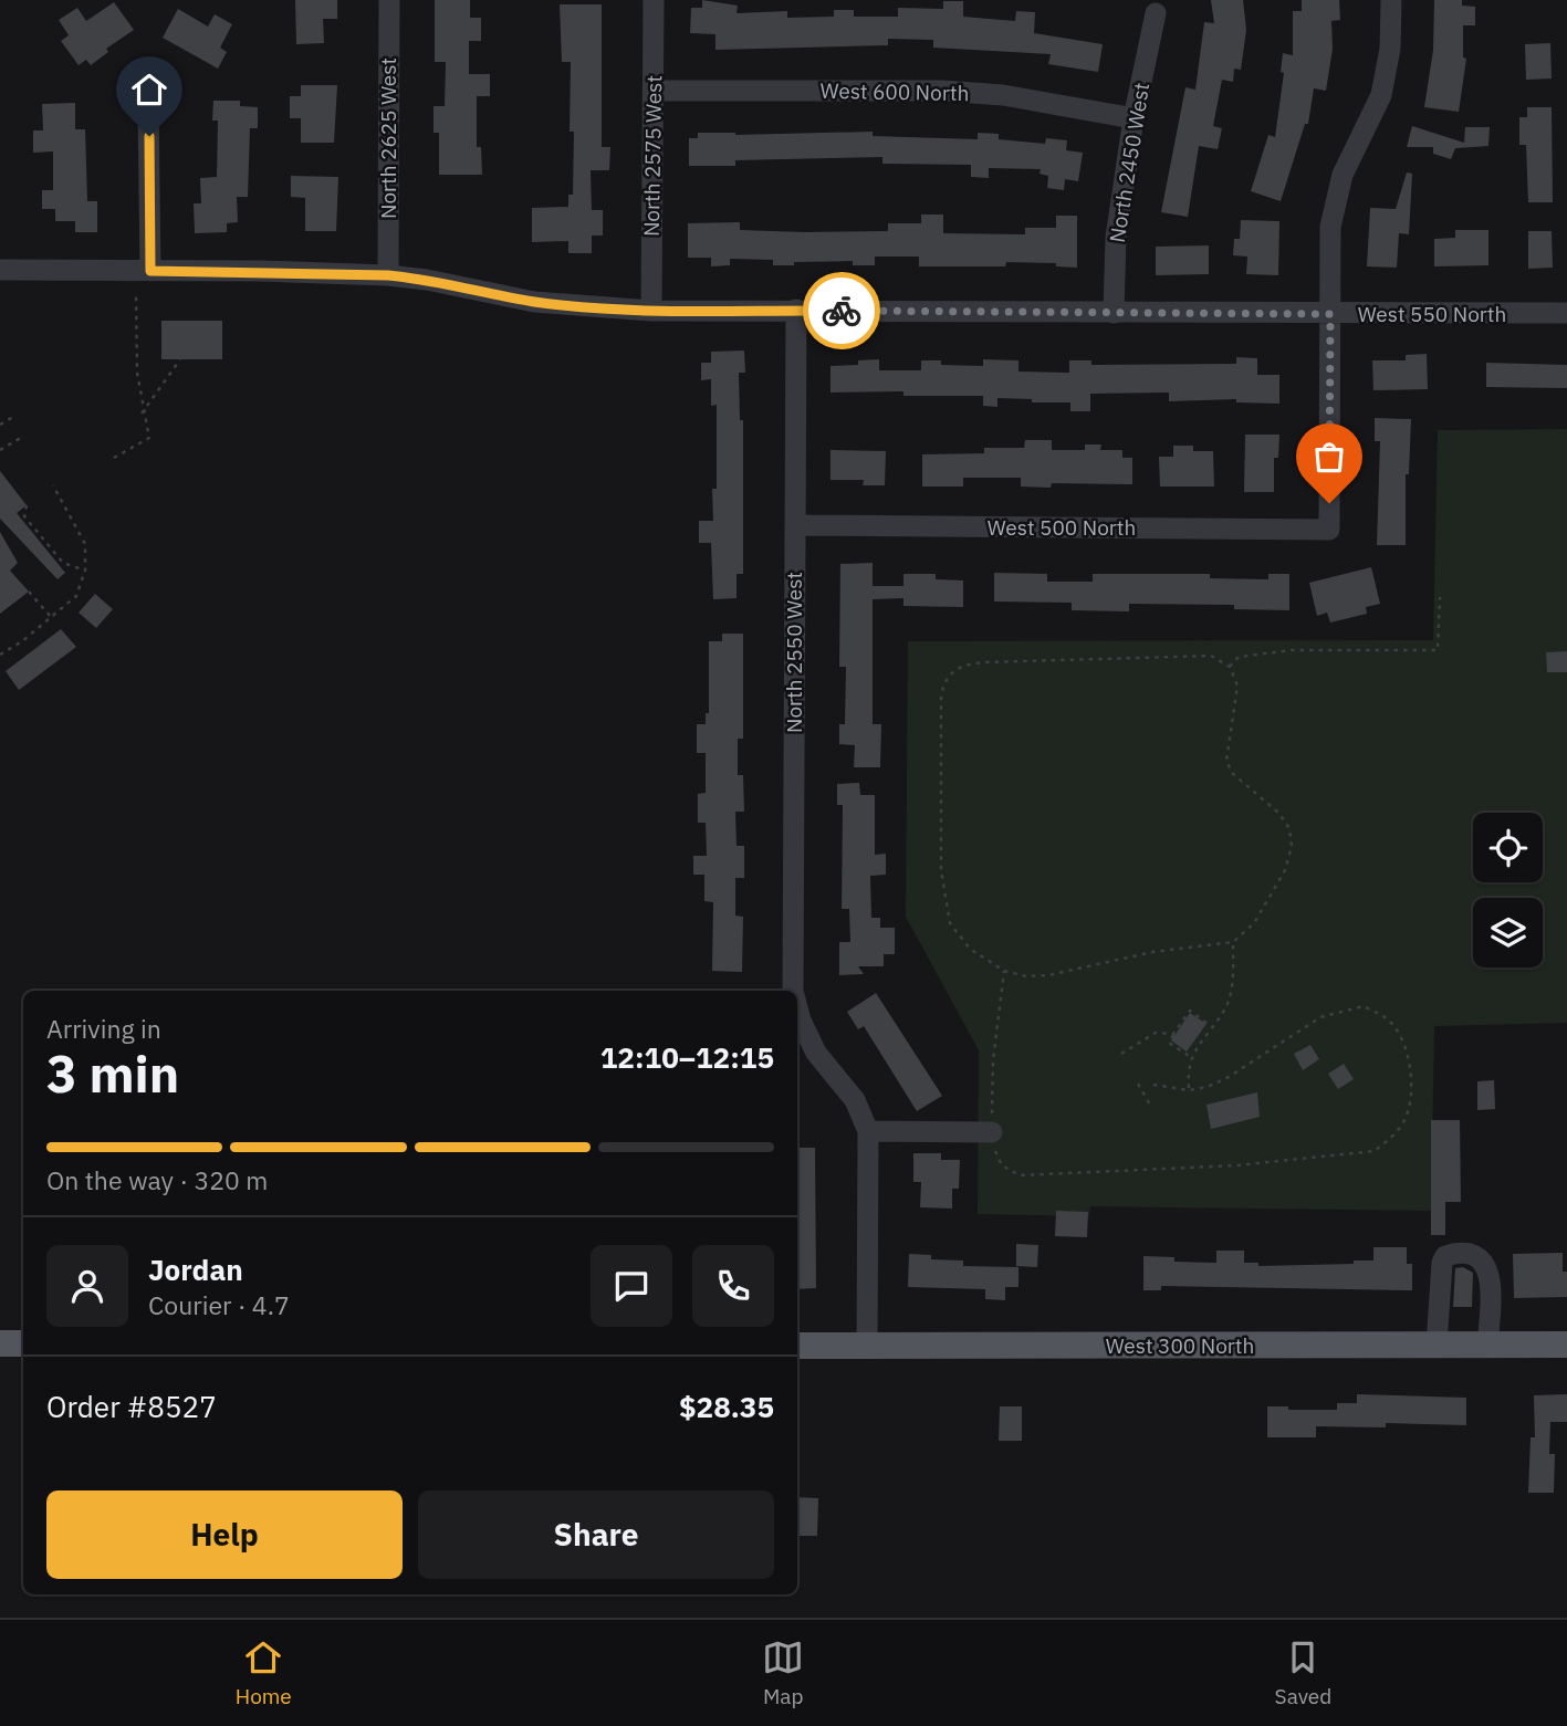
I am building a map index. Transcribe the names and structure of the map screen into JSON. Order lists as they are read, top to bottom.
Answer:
{
  "streets": {
    "main road": ["West 300 North"],
    "street": [
      "West 600 North",
      "North 2625 West",
      "North 2575 West",
      "North 2450 West",
      "West 550 North",
      "West 500 North",
      "North 2550 West"
    ]
  },
  "crossings": [
    ["West 600 North", "North 2575 West"],
    ["West 600 North", "North 2450 West"],
    ["North 2625 West", "West 550 North"],
    ["North 2575 West", "West 550 North"],
    ["North 2450 West", "West 550 North"],
    ["West 550 North", "West 500 North"],
    ["West 550 North", "North 2550 West"],
    ["West 500 North", "North 2550 West"],
    ["North 2550 West", "West 300 North"]
  ],
  "page": {
    "heading": ["3 min", "Arriving in", "12:10–12:15"],
    "panel": [
      "Jordan",
      "Courier · 4.7",
      "Order #8527",
      "$28.35"
    ],
    "bar": "On the way · 320 m",
    "buttons": ["Help", "Share"],
    "tabs": ["Home", "Map", "Saved"]
  }
}
